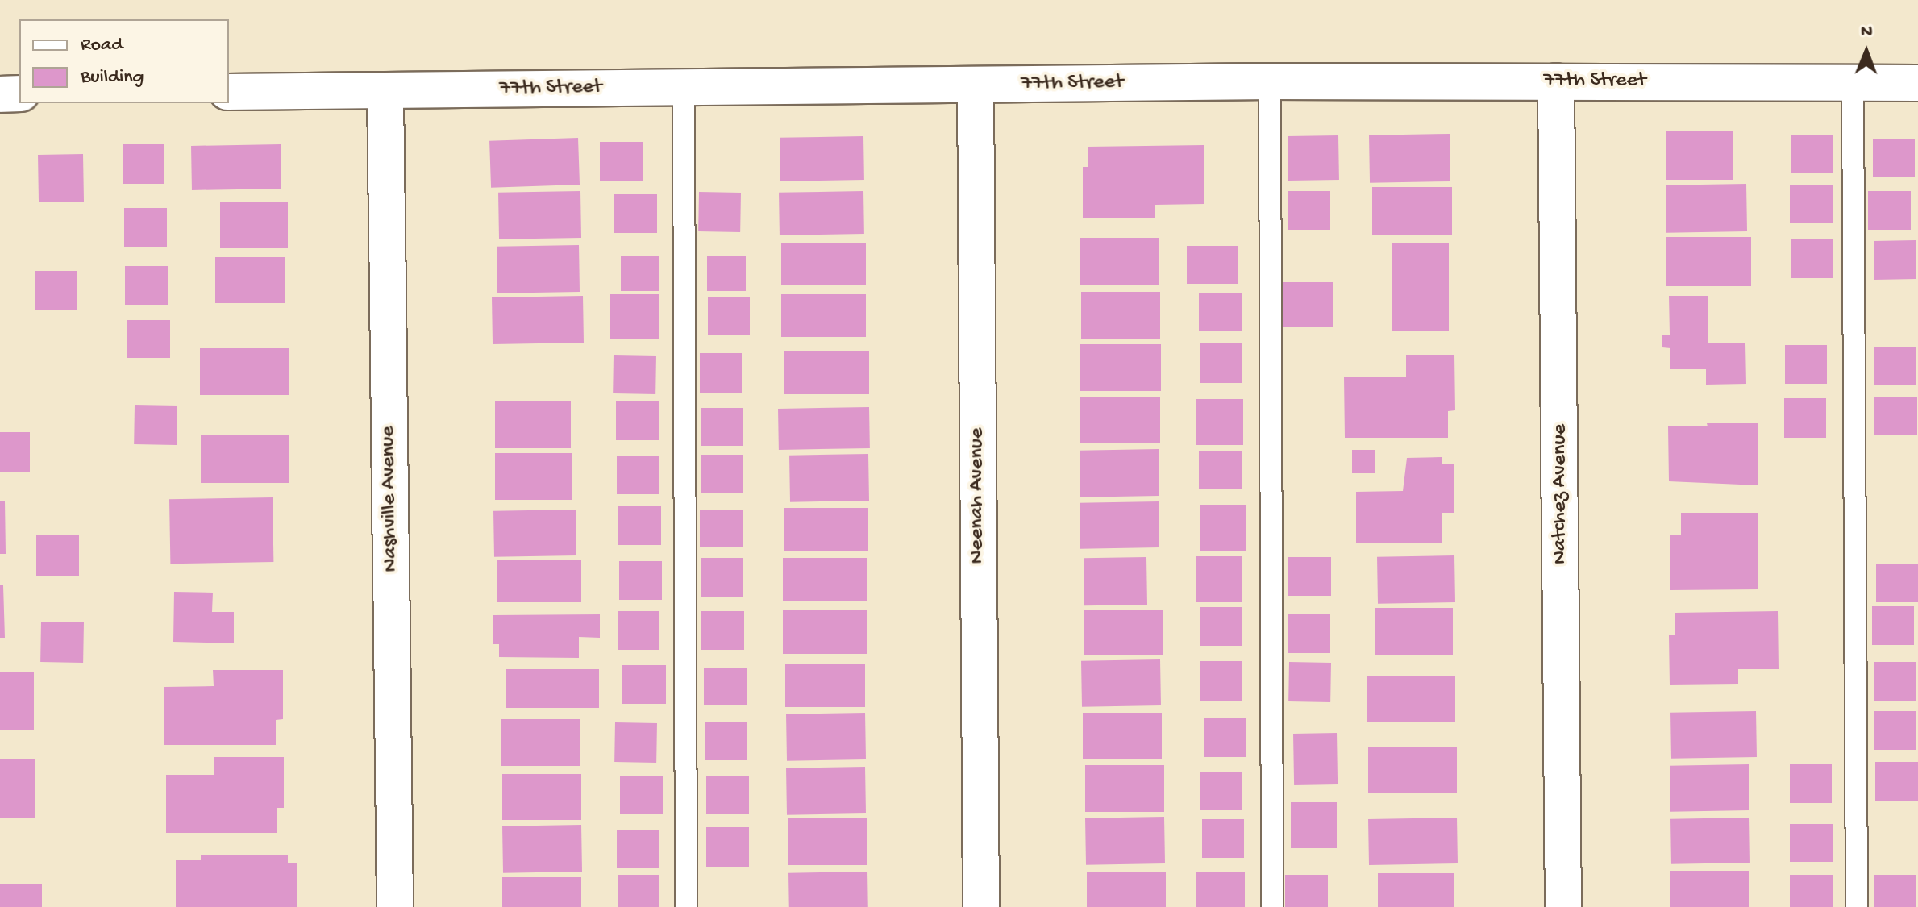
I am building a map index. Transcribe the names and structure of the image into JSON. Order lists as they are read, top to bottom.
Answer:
{
  "streets": {
    "street": [
      "77th Street",
      "Natchez Avenue",
      "Neenah Avenue",
      "Nashville Avenue"
    ]
  },
  "crossings": [
    ["77th Street", "Natchez Avenue"],
    ["77th Street", "Neenah Avenue"],
    ["77th Street", "Nashville Avenue"]
  ],
  "legend": ["Road", "Building"],
  "north": "top"
}
